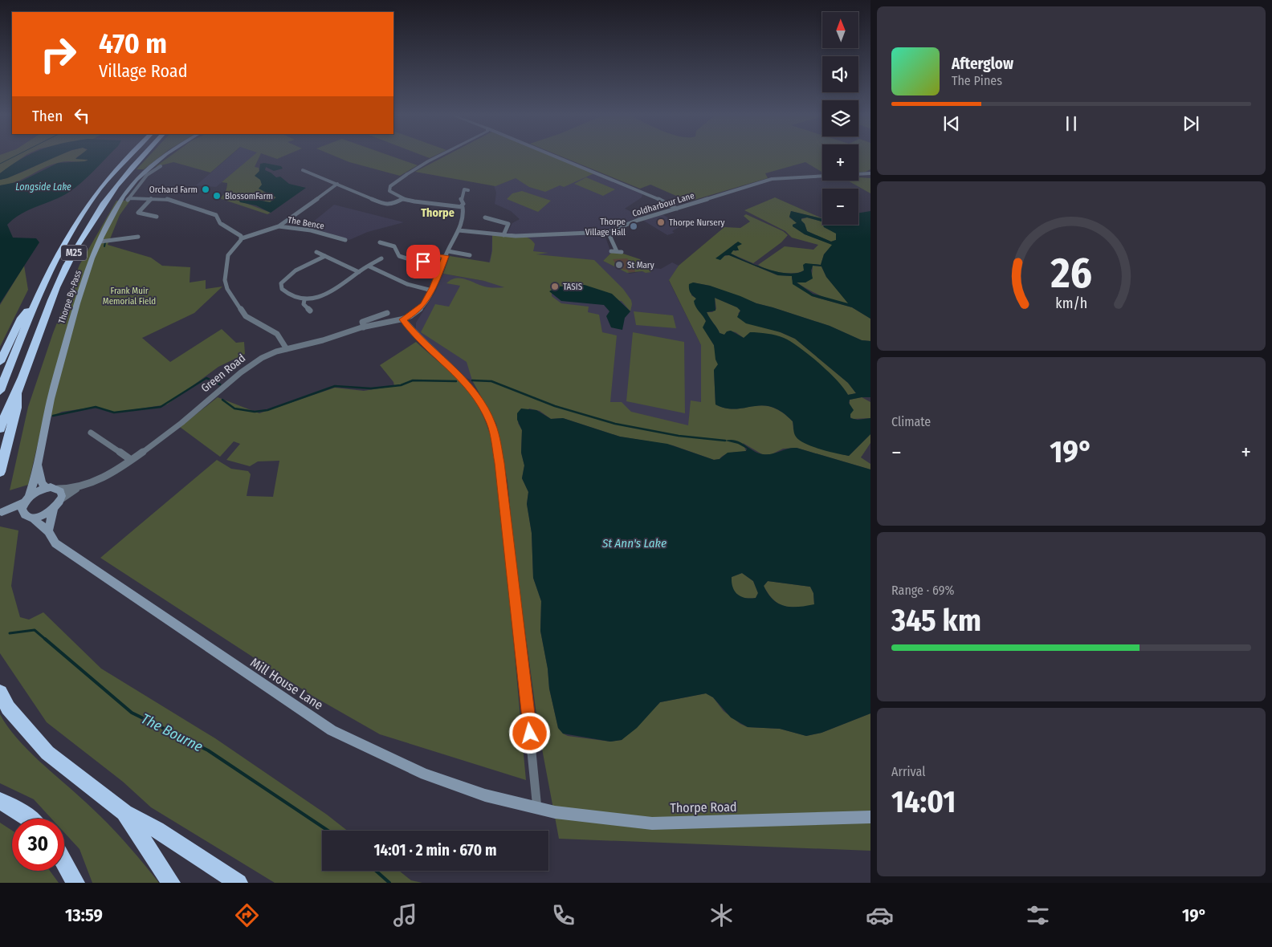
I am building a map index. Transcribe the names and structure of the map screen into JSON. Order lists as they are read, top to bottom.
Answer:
{
  "streets": {
    "highway": ["M25"],
    "main road": ["Thorpe By-Pass", "Mill House Lane", "Thorpe Road"],
    "street": ["Coldharbour Lane", "The Bence", "Green Road"]
  },
  "crossings": [
    ["Thorpe By-Pass", "Mill House Lane"],
    ["Mill House Lane", "Thorpe Road"]
  ],
  "districts": ["Thorpe"],
  "water": ["Longside Lake", "St Ann's Lake", "The Bourne"],
  "parks": ["Frank Muir Memorial Field"],
  "places": [
    "Orchard Farm",
    "BlossomFarm",
    "Thorpe Nursery",
    "Thorpe Village Hall",
    "St Mary",
    "TASIS"
  ],
  "north": "top",
  "page": {
    "map_buttons": ["+", "−"],
    "turn": ["470 m", "Village Road"],
    "song": ["Afterglow", "The Pines"],
    "then": "Then",
    "tile": [
      "Climate",
      ["Range · 69%", "345 km"],
      ["Arrival", "14:01"]
    ],
    "heat": ["−", "19°", "+"],
    "limit": "30",
    "trip": "14:01 · 2 min · 670 m",
    "tabs": ["13:59", "19°"],
    "gauge": ["26", "km/h"]
  }
}
